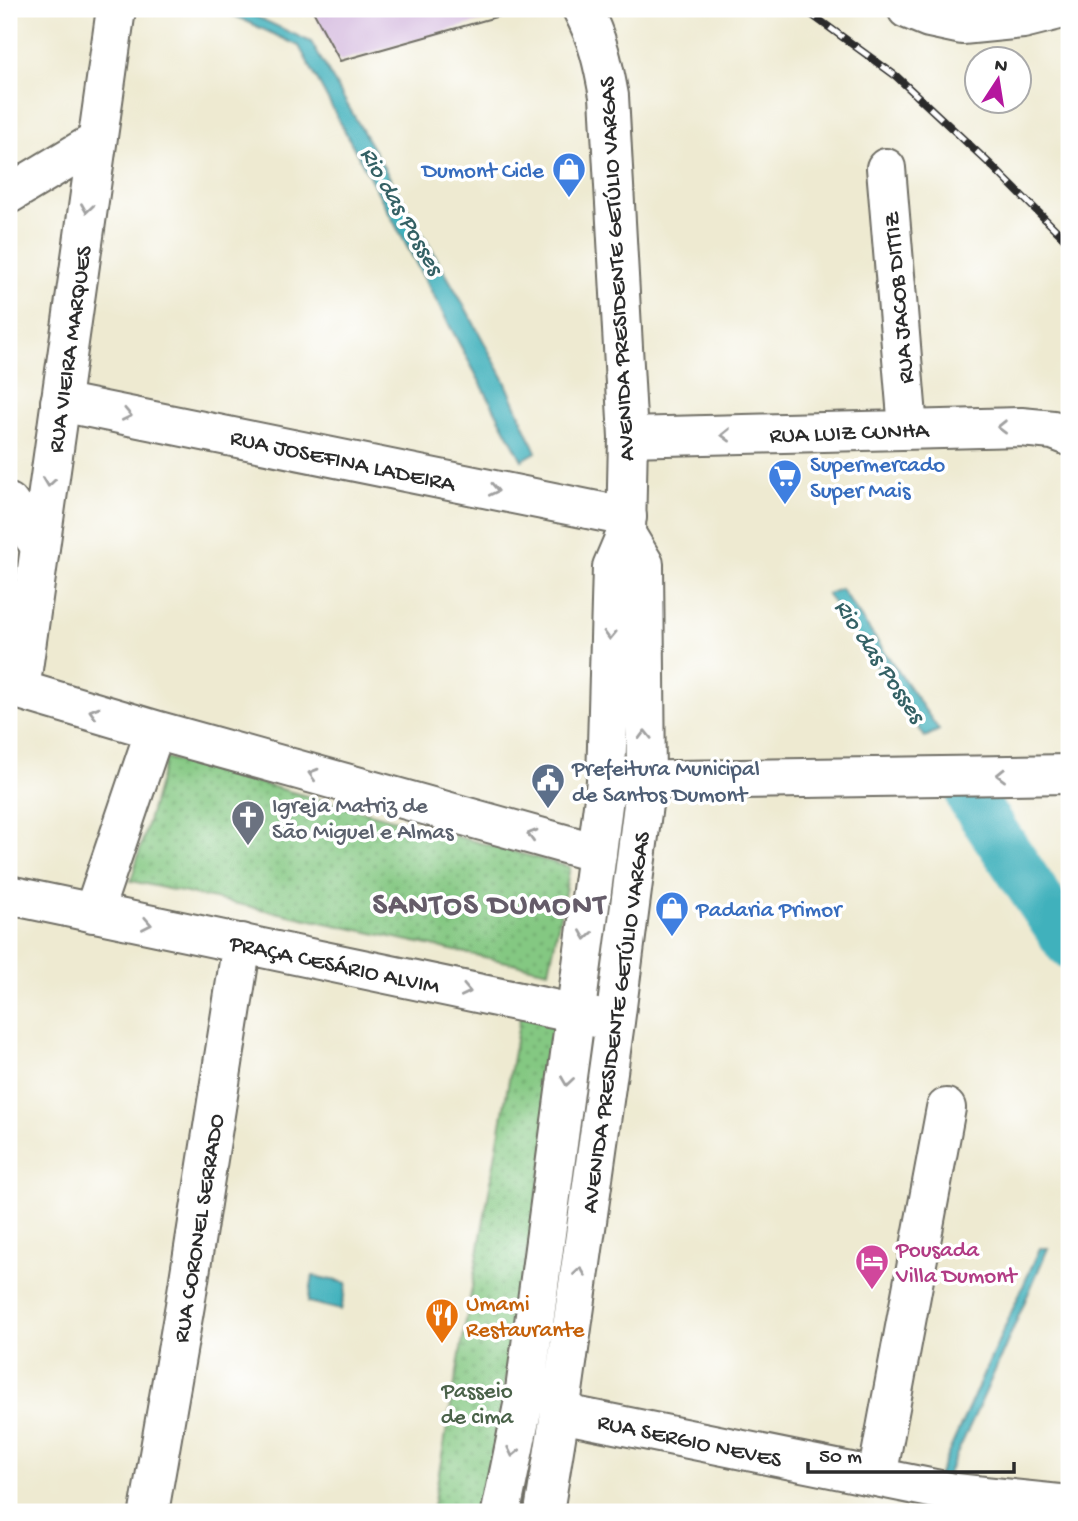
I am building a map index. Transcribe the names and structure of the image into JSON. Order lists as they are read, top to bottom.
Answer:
{
  "streets": {
    "street": [
      "AVENIDA PRESIDENTE GETÚLIO VARGAS",
      "RUA JACOB DITTIZ",
      "RUA VIEIRA MARQUES",
      "RUA LUIZ CUNHA",
      "RUA JOSEFINA LADEIRA",
      "PRAÇA CESÁRIO ALVIM",
      "RUA CORONEL SERRADO",
      "RUA SERGIO NEVES"
    ]
  },
  "crossings": [
    ["AVENIDA PRESIDENTE GETÚLIO VARGAS", "RUA LUIZ CUNHA"],
    ["AVENIDA PRESIDENTE GETÚLIO VARGAS", "RUA JOSEFINA LADEIRA"],
    ["AVENIDA PRESIDENTE GETÚLIO VARGAS", "PRAÇA CESÁRIO ALVIM"],
    ["AVENIDA PRESIDENTE GETÚLIO VARGAS", "RUA SERGIO NEVES"],
    ["RUA JACOB DITTIZ", "RUA LUIZ CUNHA"],
    ["RUA VIEIRA MARQUES", "RUA JOSEFINA LADEIRA"],
    ["PRAÇA CESÁRIO ALVIM", "RUA CORONEL SERRADO"]
  ],
  "one_way": ["RUA VIEIRA MARQUES"],
  "districts": ["SANTOS DUMONT"],
  "water": ["Rio das Posses"],
  "parks": ["Passeio de cima"],
  "places": {
    "shop": ["Dumont Cicle", "Padaria Primor"],
    "supermarket": ["Supermercado Super Mais"],
    "public building": ["Prefeitura Municipal de Santos Dumont"],
    "church": ["Igreja Matriz de São Miguel e Almas"],
    "hotel": ["Pousada Villa Dumont"],
    "restaurant": ["Umami Restaurante"]
  },
  "scale_bar": "50 m",
  "north": "top"
}
